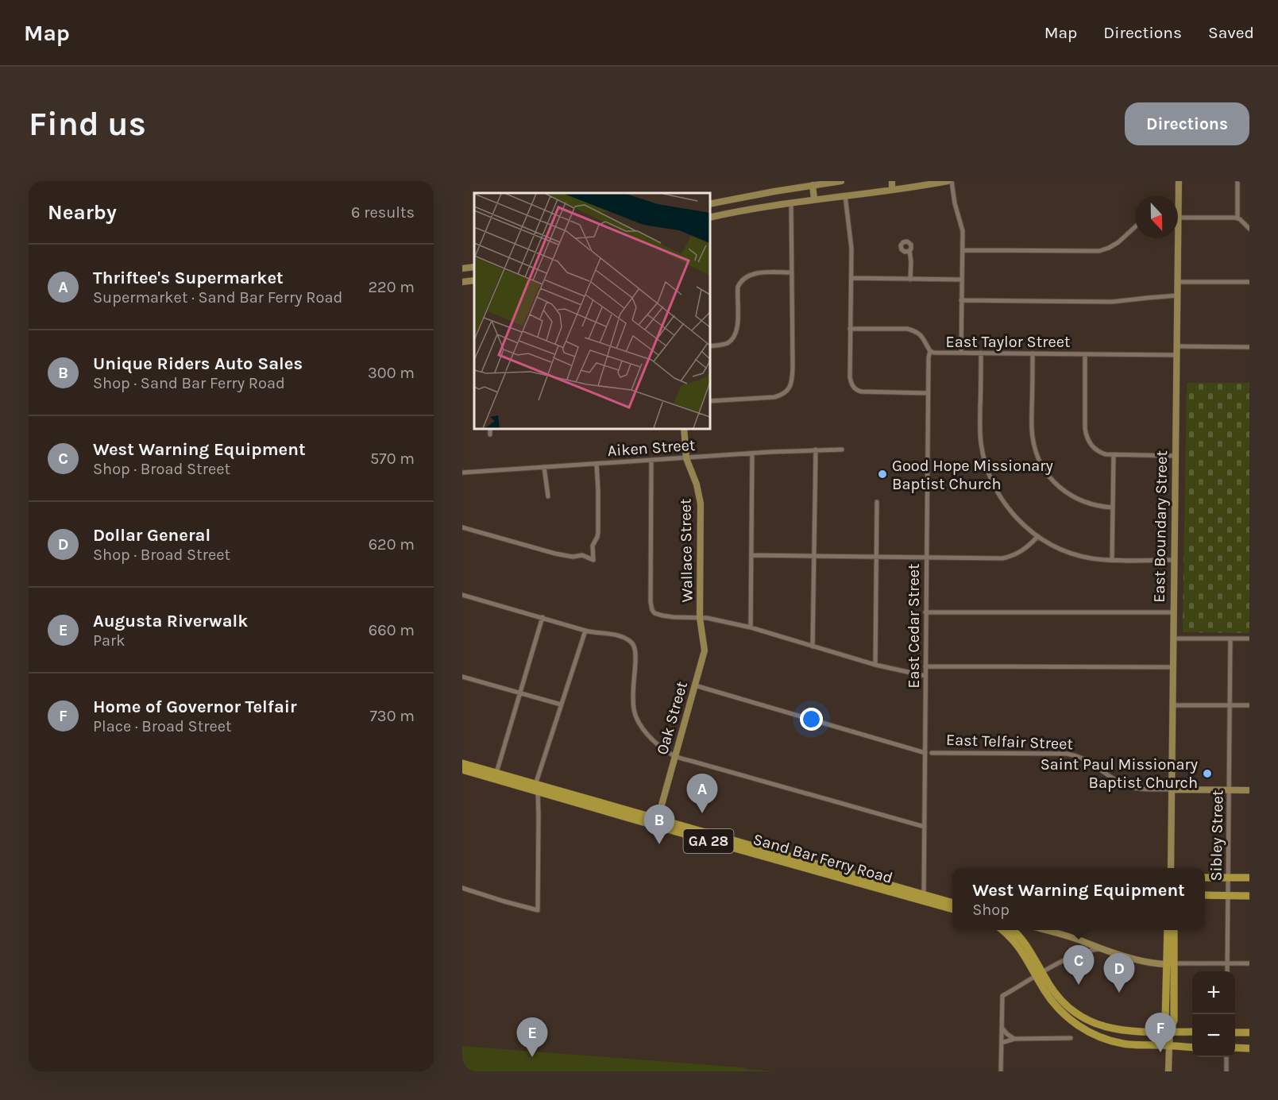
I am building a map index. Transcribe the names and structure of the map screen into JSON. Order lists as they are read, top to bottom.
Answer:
{
  "streets": {
    "main road": [
      "East Boundary Street",
      "Wallace Street",
      "Oak Street",
      "East Telfair Street",
      "GA 28",
      "Sand Bar Ferry Road"
    ],
    "street": [
      "East Taylor Street",
      "Aiken Street",
      "East Cedar Street",
      "Sibley Street"
    ]
  },
  "crossings": [
    ["East Taylor Street", "East Boundary Street"],
    ["East Taylor Street", "East Cedar Street"],
    ["Aiken Street", "Wallace Street"],
    ["East Boundary Street", "East Telfair Street"],
    ["Wallace Street", "Oak Street"],
    ["East Cedar Street", "Sand Bar Ferry Road"],
    ["Oak Street", "Sand Bar Ferry Road"],
    ["East Telfair Street", "Sibley Street"]
  ],
  "places": ["Good Hope Missionary Baptist Church", "Saint Paul Missionary Baptist Church"],
  "north": "bottom",
  "page": {
    "header": "Map",
    "nav": ["Map", "Directions", "Saved"],
    "buttons": "Directions",
    "title": "Find us",
    "heading": ["Nearby", "6 results"],
    "list": [
      {
        "mark": "A",
        "name": "Thriftee's Supermarket",
        "note": "Supermarket · Sand Bar Ferry Road",
        "value": "220 m"
      },
      {
        "mark": "B",
        "name": "Unique Riders Auto Sales",
        "note": "Shop · Sand Bar Ferry Road",
        "value": "300 m"
      },
      {
        "mark": "C",
        "name": "West Warning Equipment",
        "note": "Shop · Broad Street",
        "value": "570 m"
      },
      {
        "mark": "D",
        "name": "Dollar General",
        "note": "Shop · Broad Street",
        "value": "620 m"
      },
      {
        "mark": "E",
        "name": "Augusta Riverwalk",
        "note": "Park",
        "value": "660 m"
      },
      {
        "mark": "F",
        "name": "Home of Governor Telfair",
        "note": "Place · Broad Street",
        "value": "730 m"
      }
    ],
    "pins": [
      "A",
      "B",
      "C",
      "D",
      "F",
      "E"
    ],
    "popup": ["West Warning Equipment", "Shop"],
    "map_buttons": ["+", "−"]
  }
}
